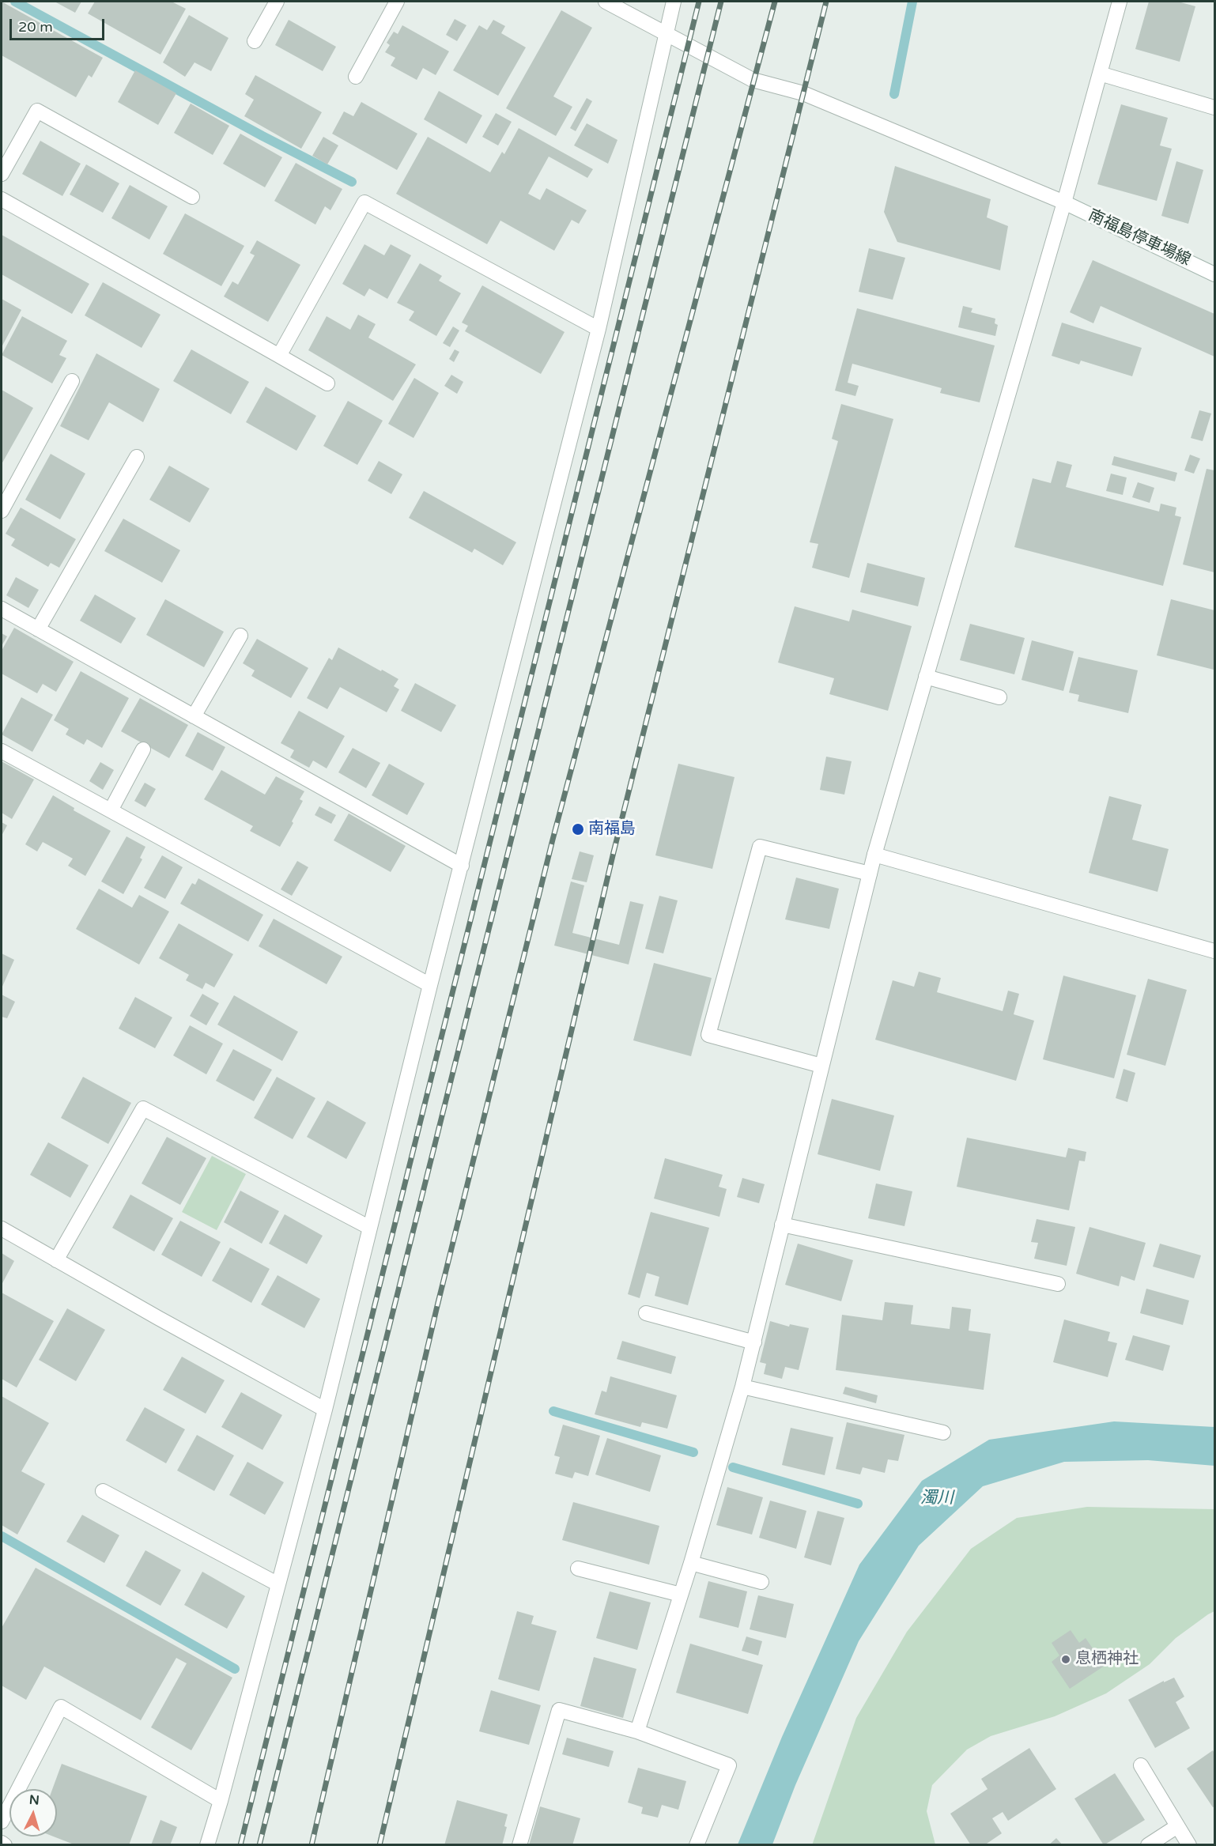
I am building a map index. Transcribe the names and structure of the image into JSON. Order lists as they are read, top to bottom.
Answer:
{
  "streets": {
    "street": ["南福島停車場線"]
  },
  "water": ["濁川"],
  "places": ["南福島", "息栖神社"],
  "scale_bar": "20 m",
  "north": "top"
}
